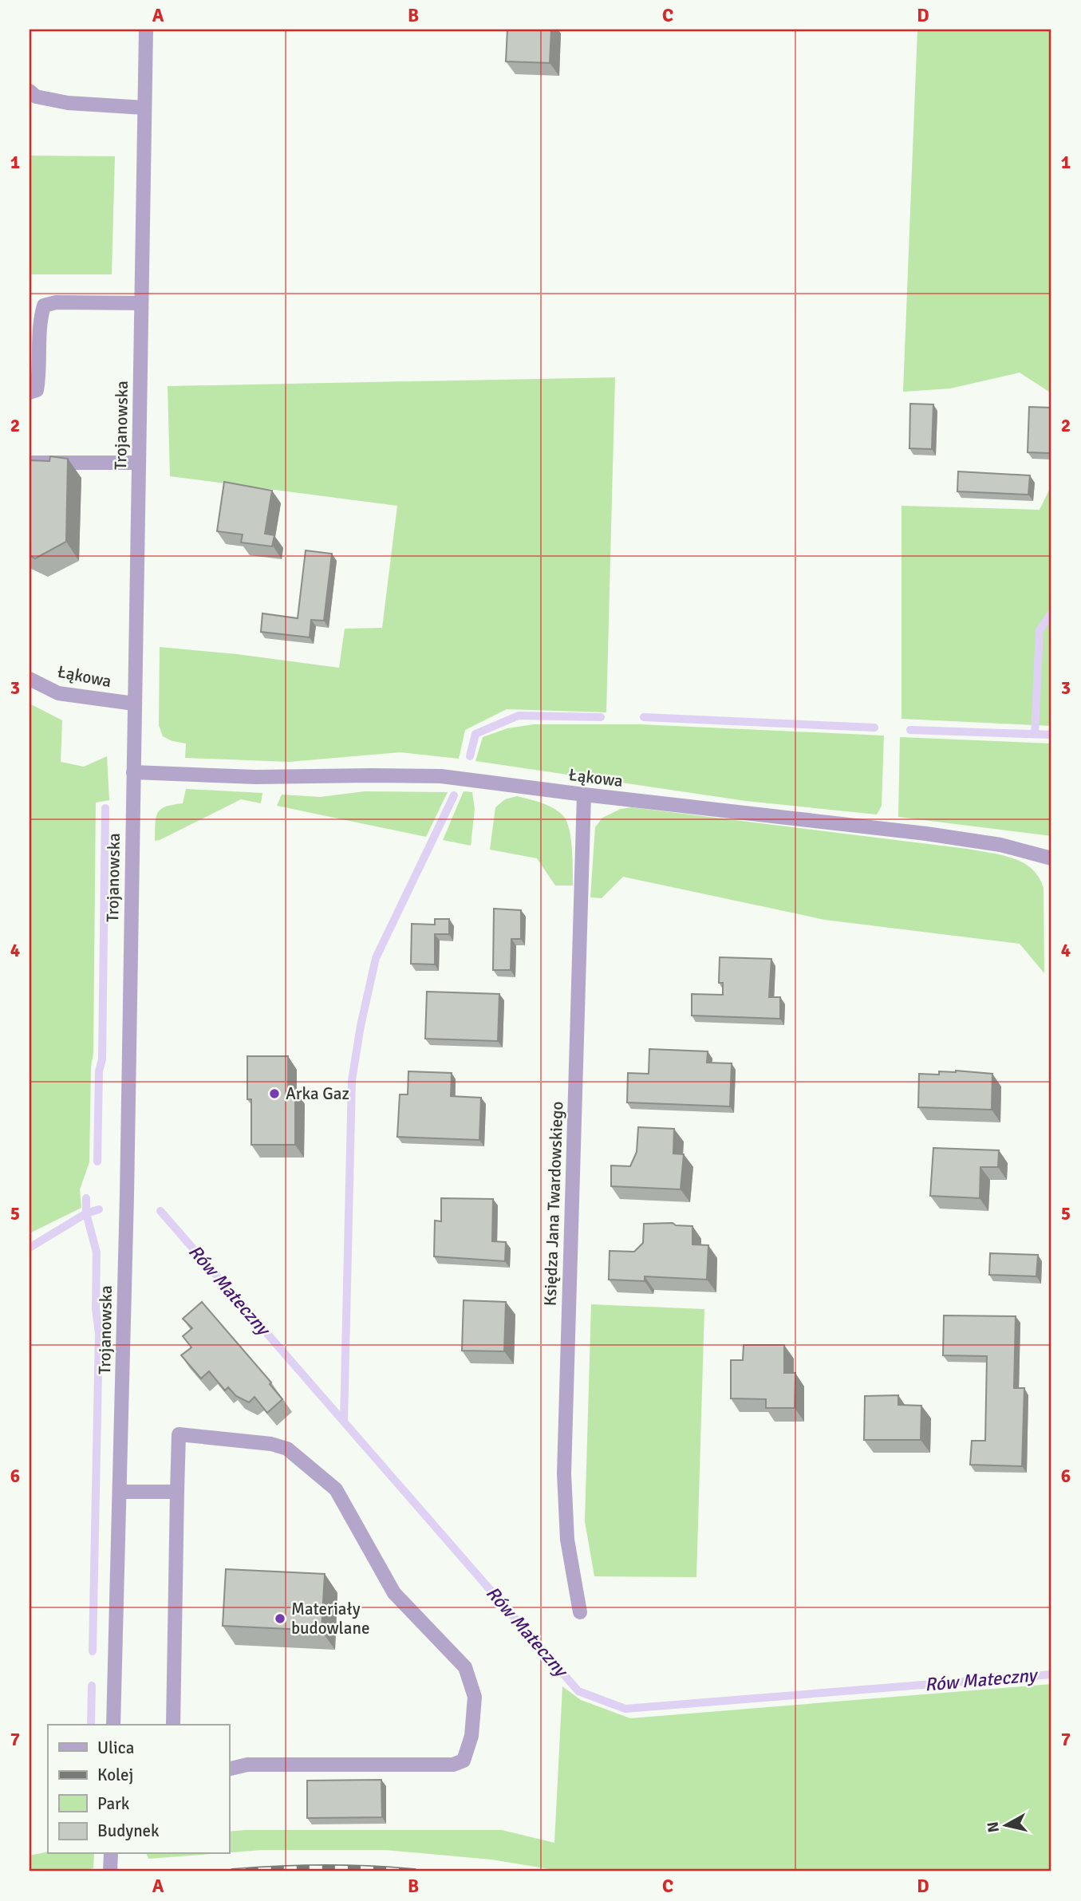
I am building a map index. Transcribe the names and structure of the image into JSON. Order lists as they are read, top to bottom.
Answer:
{
  "streets": {
    "street": ["Trojanowska", "Łąkowa", "Księdza Jana Twardowskiego"]
  },
  "crossings": [
    ["Trojanowska", "Łąkowa"],
    ["Łąkowa", "Księdza Jana Twardowskiego"]
  ],
  "water": ["Rów Mateczny"],
  "places": ["Arka Gaz", "Materiały budowlane"],
  "legend": [
    "Ulica",
    "Kolej",
    "Park",
    "Budynek"
  ],
  "north": "left",
  "grid": {
    "columns": [
      "A",
      "B",
      "C",
      "D"
    ],
    "rows": [
      "1",
      "2",
      "3",
      "4",
      "5",
      "6",
      "7"
    ]
  }
}
